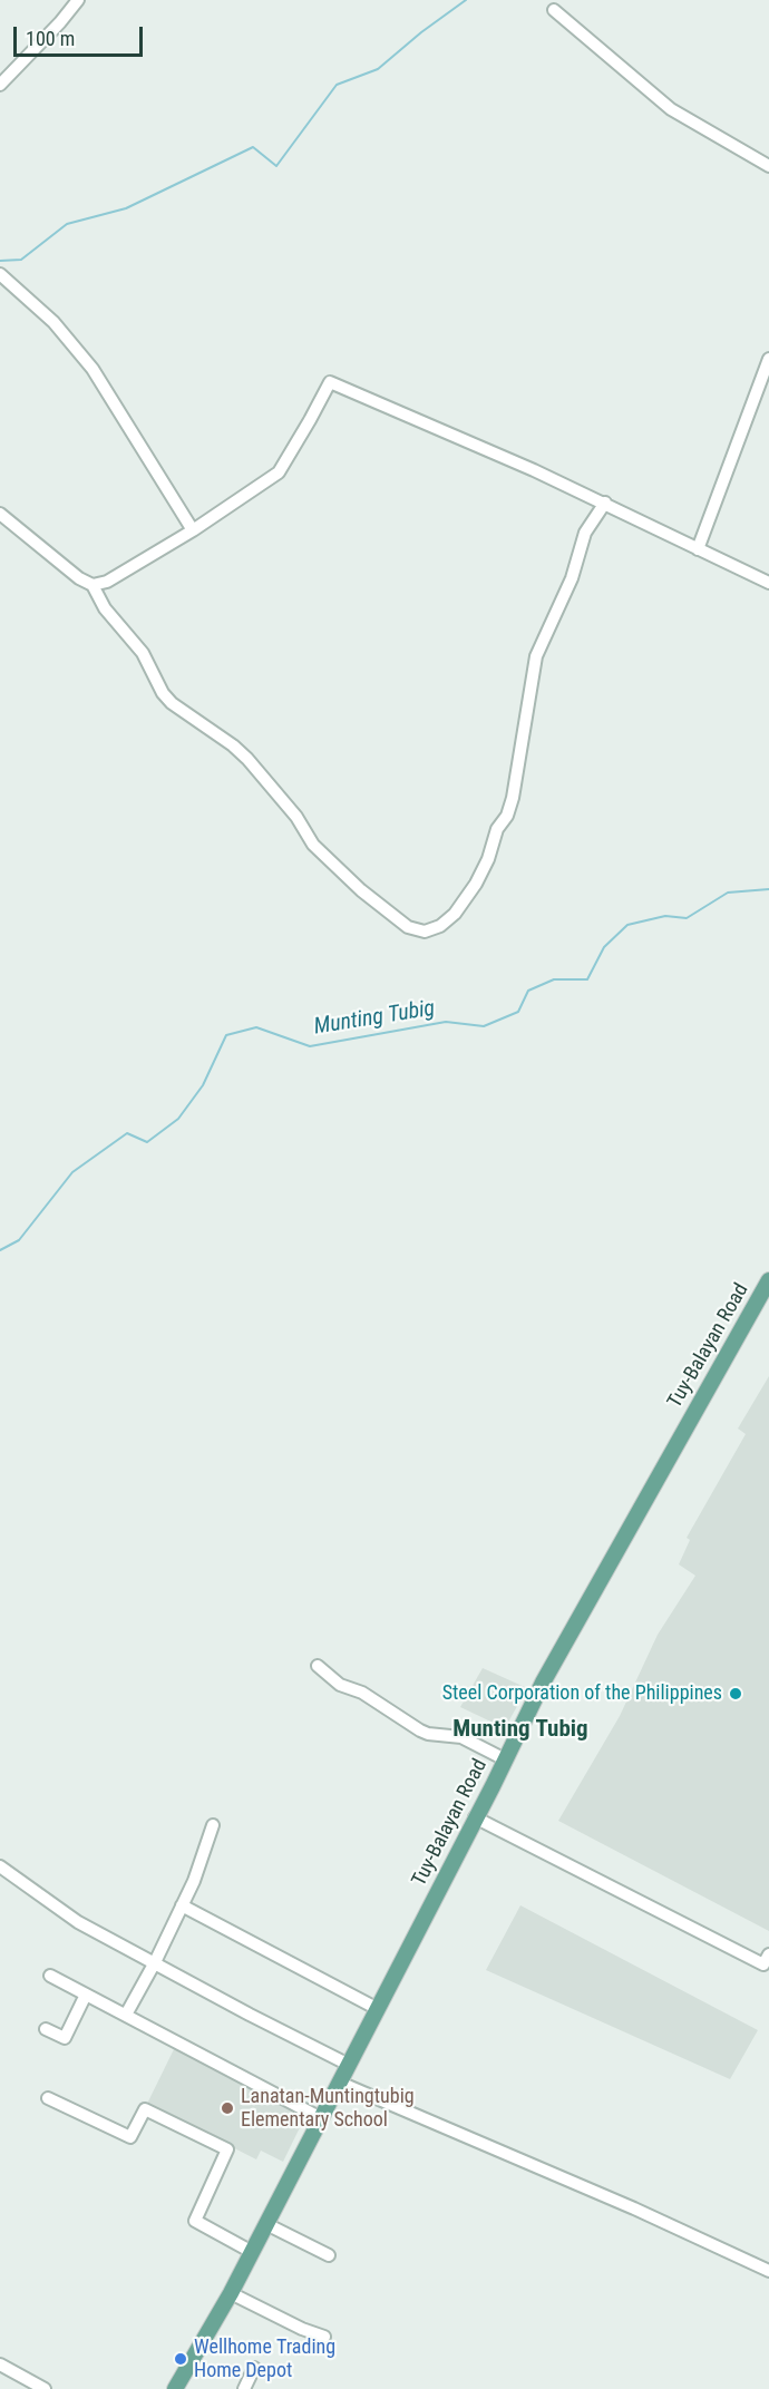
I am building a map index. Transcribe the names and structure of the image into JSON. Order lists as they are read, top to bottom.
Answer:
{
  "streets": {
    "main road": ["Tuy-Balayan Road"]
  },
  "districts": ["Munting Tubig"],
  "water": ["Munting Tubig"],
  "places": ["Steel Corporation of the Philippines", "Lanatan-Muntingtubig Elementary School", "Wellhome Trading Home Depot"],
  "scale_bar": "100 m"
}
